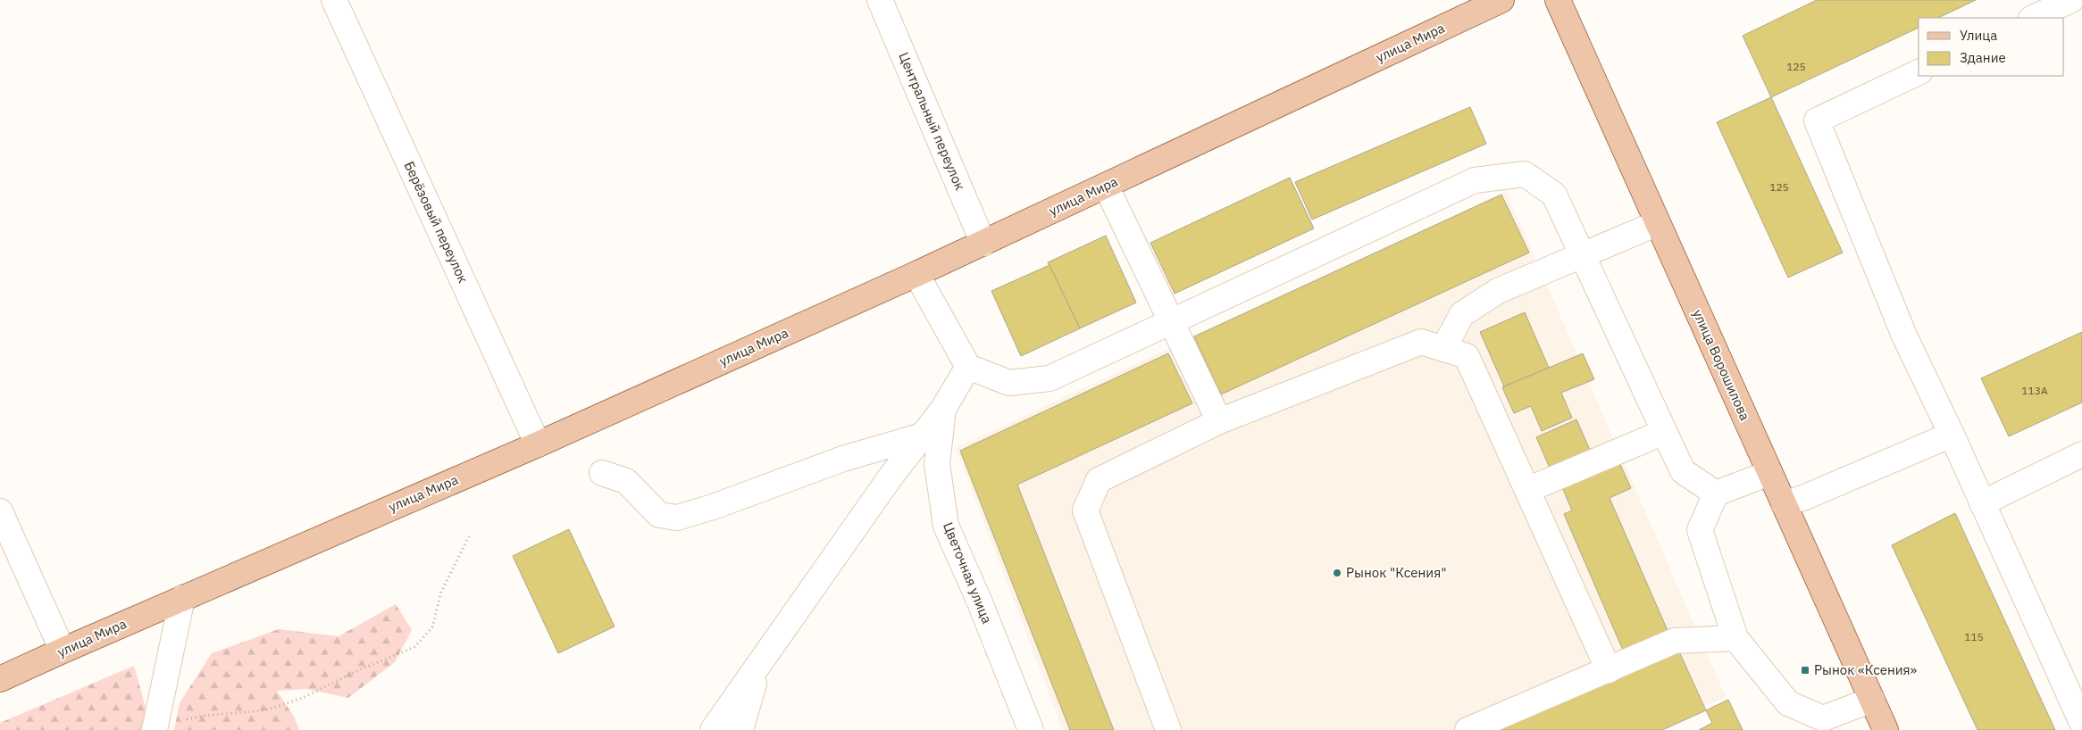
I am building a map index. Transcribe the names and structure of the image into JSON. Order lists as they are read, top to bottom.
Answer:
{
  "streets": {
    "main road": ["улица Мира", "улица Ворошилова"],
    "street": ["Центральный переулок", "Берёзовый переулок", "Цветочная улица"]
  },
  "crossings": [
    ["улица Мира", "Центральный переулок"],
    ["улица Мира", "Берёзовый переулок"]
  ],
  "places": {
    "other": ["Рынок \"Ксения\""],
    "transit": ["Рынок «Ксения»"]
  },
  "house_numbers": [
    "125",
    "125",
    "113А",
    "115"
  ],
  "legend": ["Улица", "Здание"]
}
